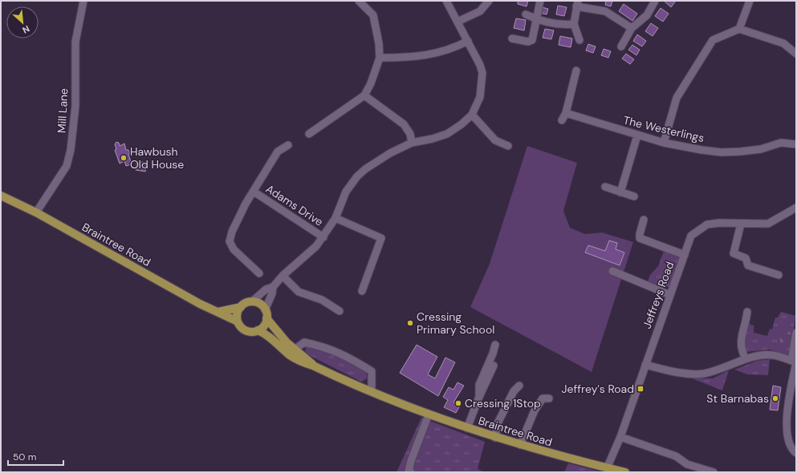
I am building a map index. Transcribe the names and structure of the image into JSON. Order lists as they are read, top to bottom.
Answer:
{
  "streets": {
    "main road": ["Braintree Road"],
    "street": [
      "Mill Lane",
      "The Westerlings",
      "Adams Drive",
      "Jeffreys Road"
    ]
  },
  "crossings": [
    ["Mill Lane", "Braintree Road"],
    ["Braintree Road", "Jeffreys Road"]
  ],
  "places": {
    "other": [
      "Hawbush Old House",
      "Cressing Primary School",
      "St Barnabas",
      "Cressing 1Stop"
    ],
    "transit": ["Jeffrey's Road"]
  },
  "scale_bar": "50 m",
  "north": "bottom right"
}
